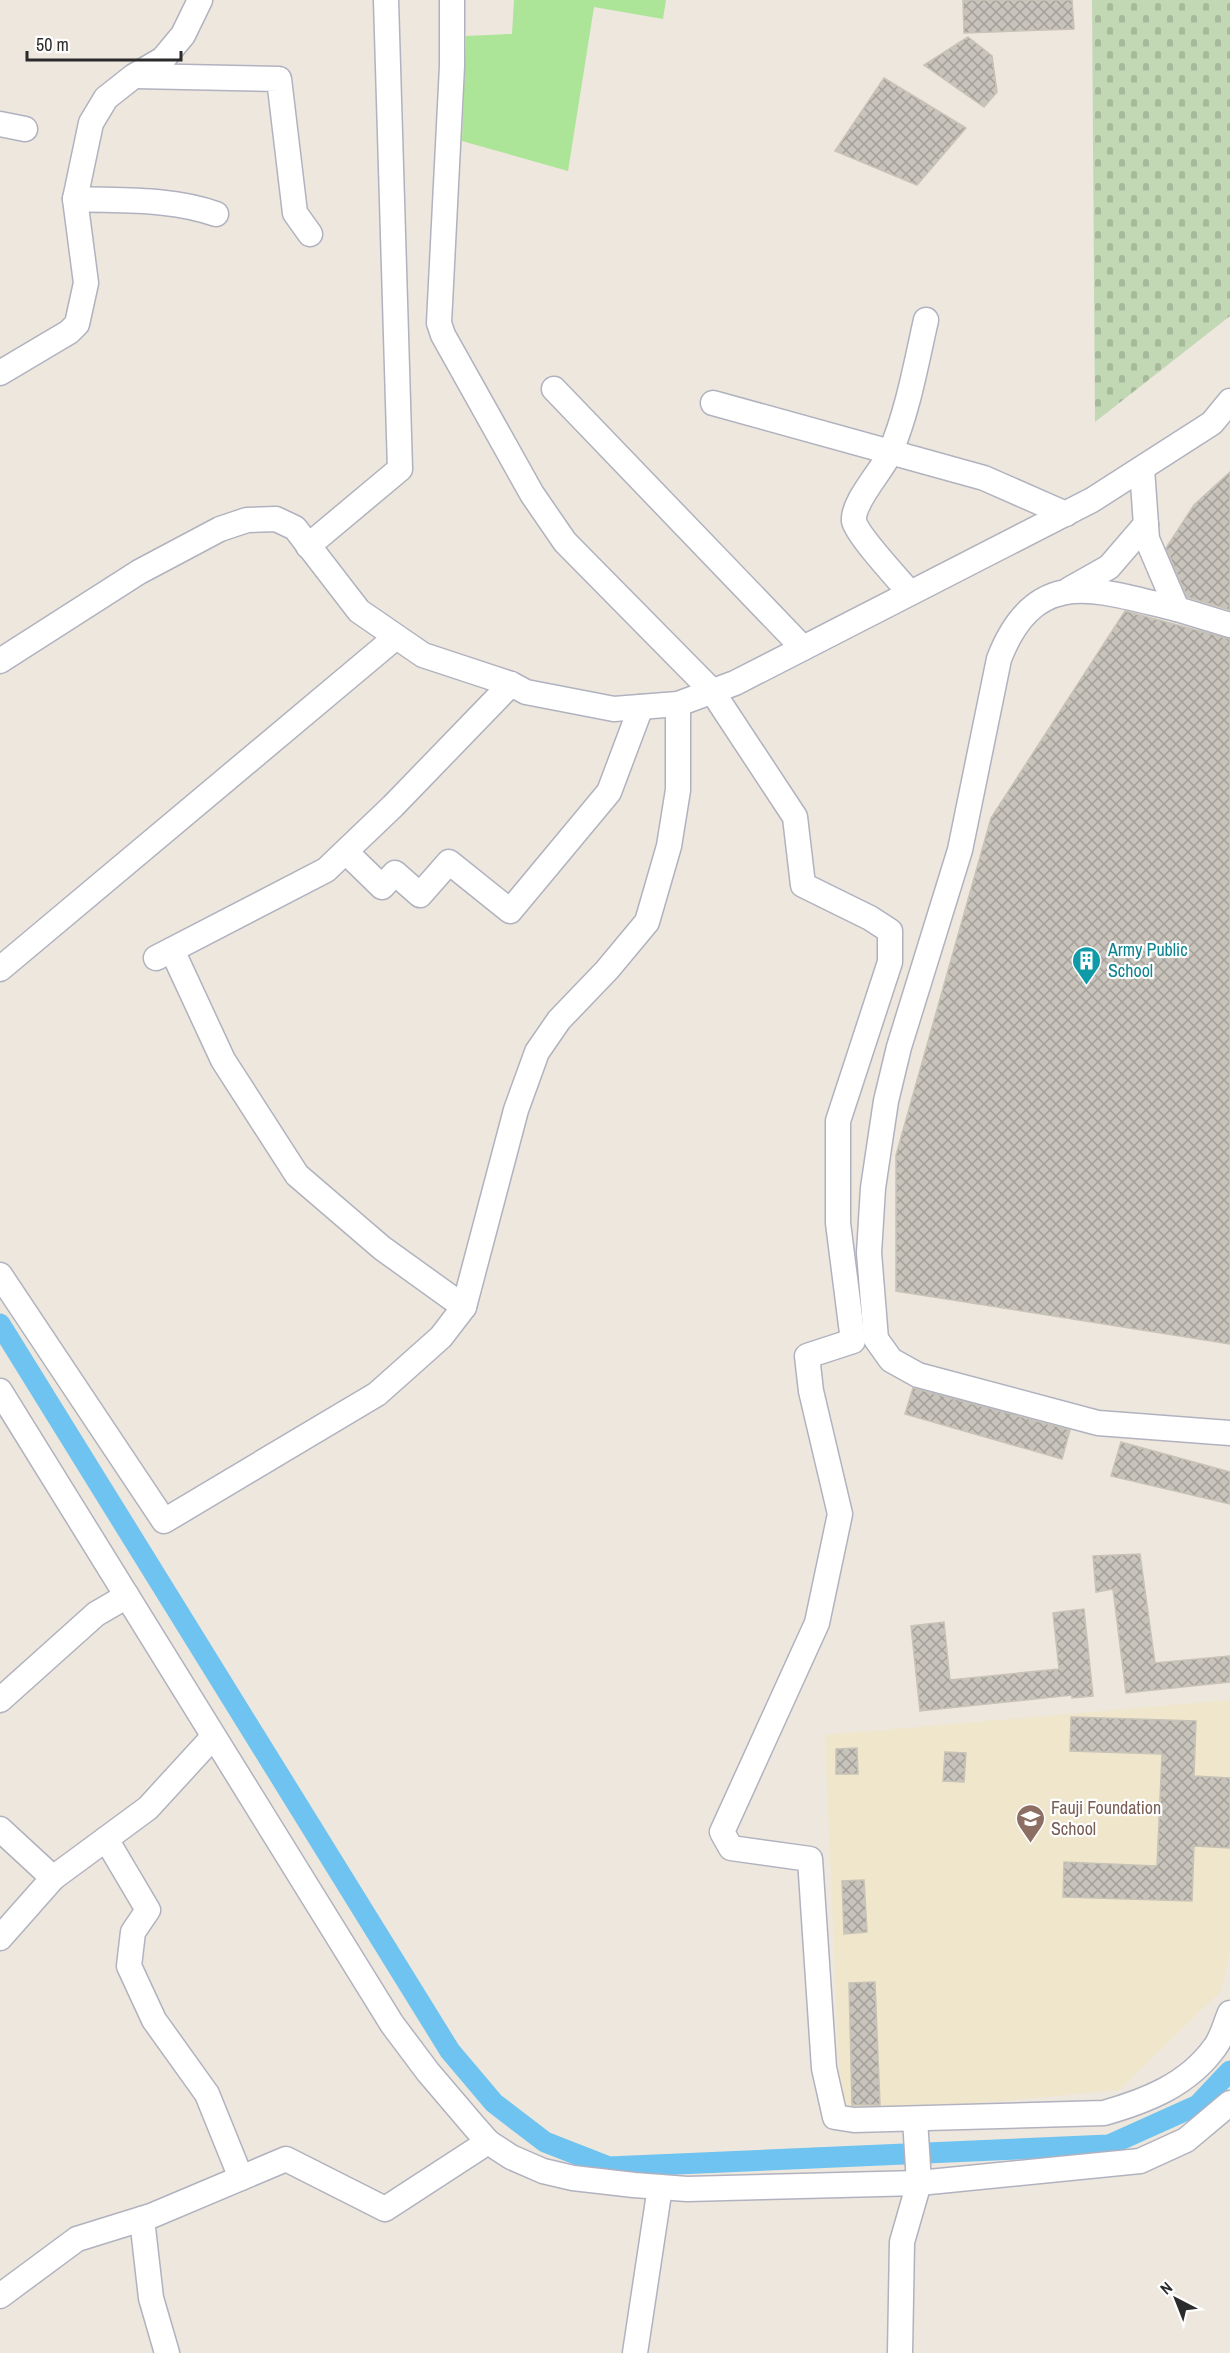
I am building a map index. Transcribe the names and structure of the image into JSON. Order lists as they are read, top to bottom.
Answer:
{
  "places": {
    "building": ["Army Public School"],
    "school or university": ["Fauji Foundation School"]
  },
  "scale_bar": "50 m",
  "north": "top left"
}
